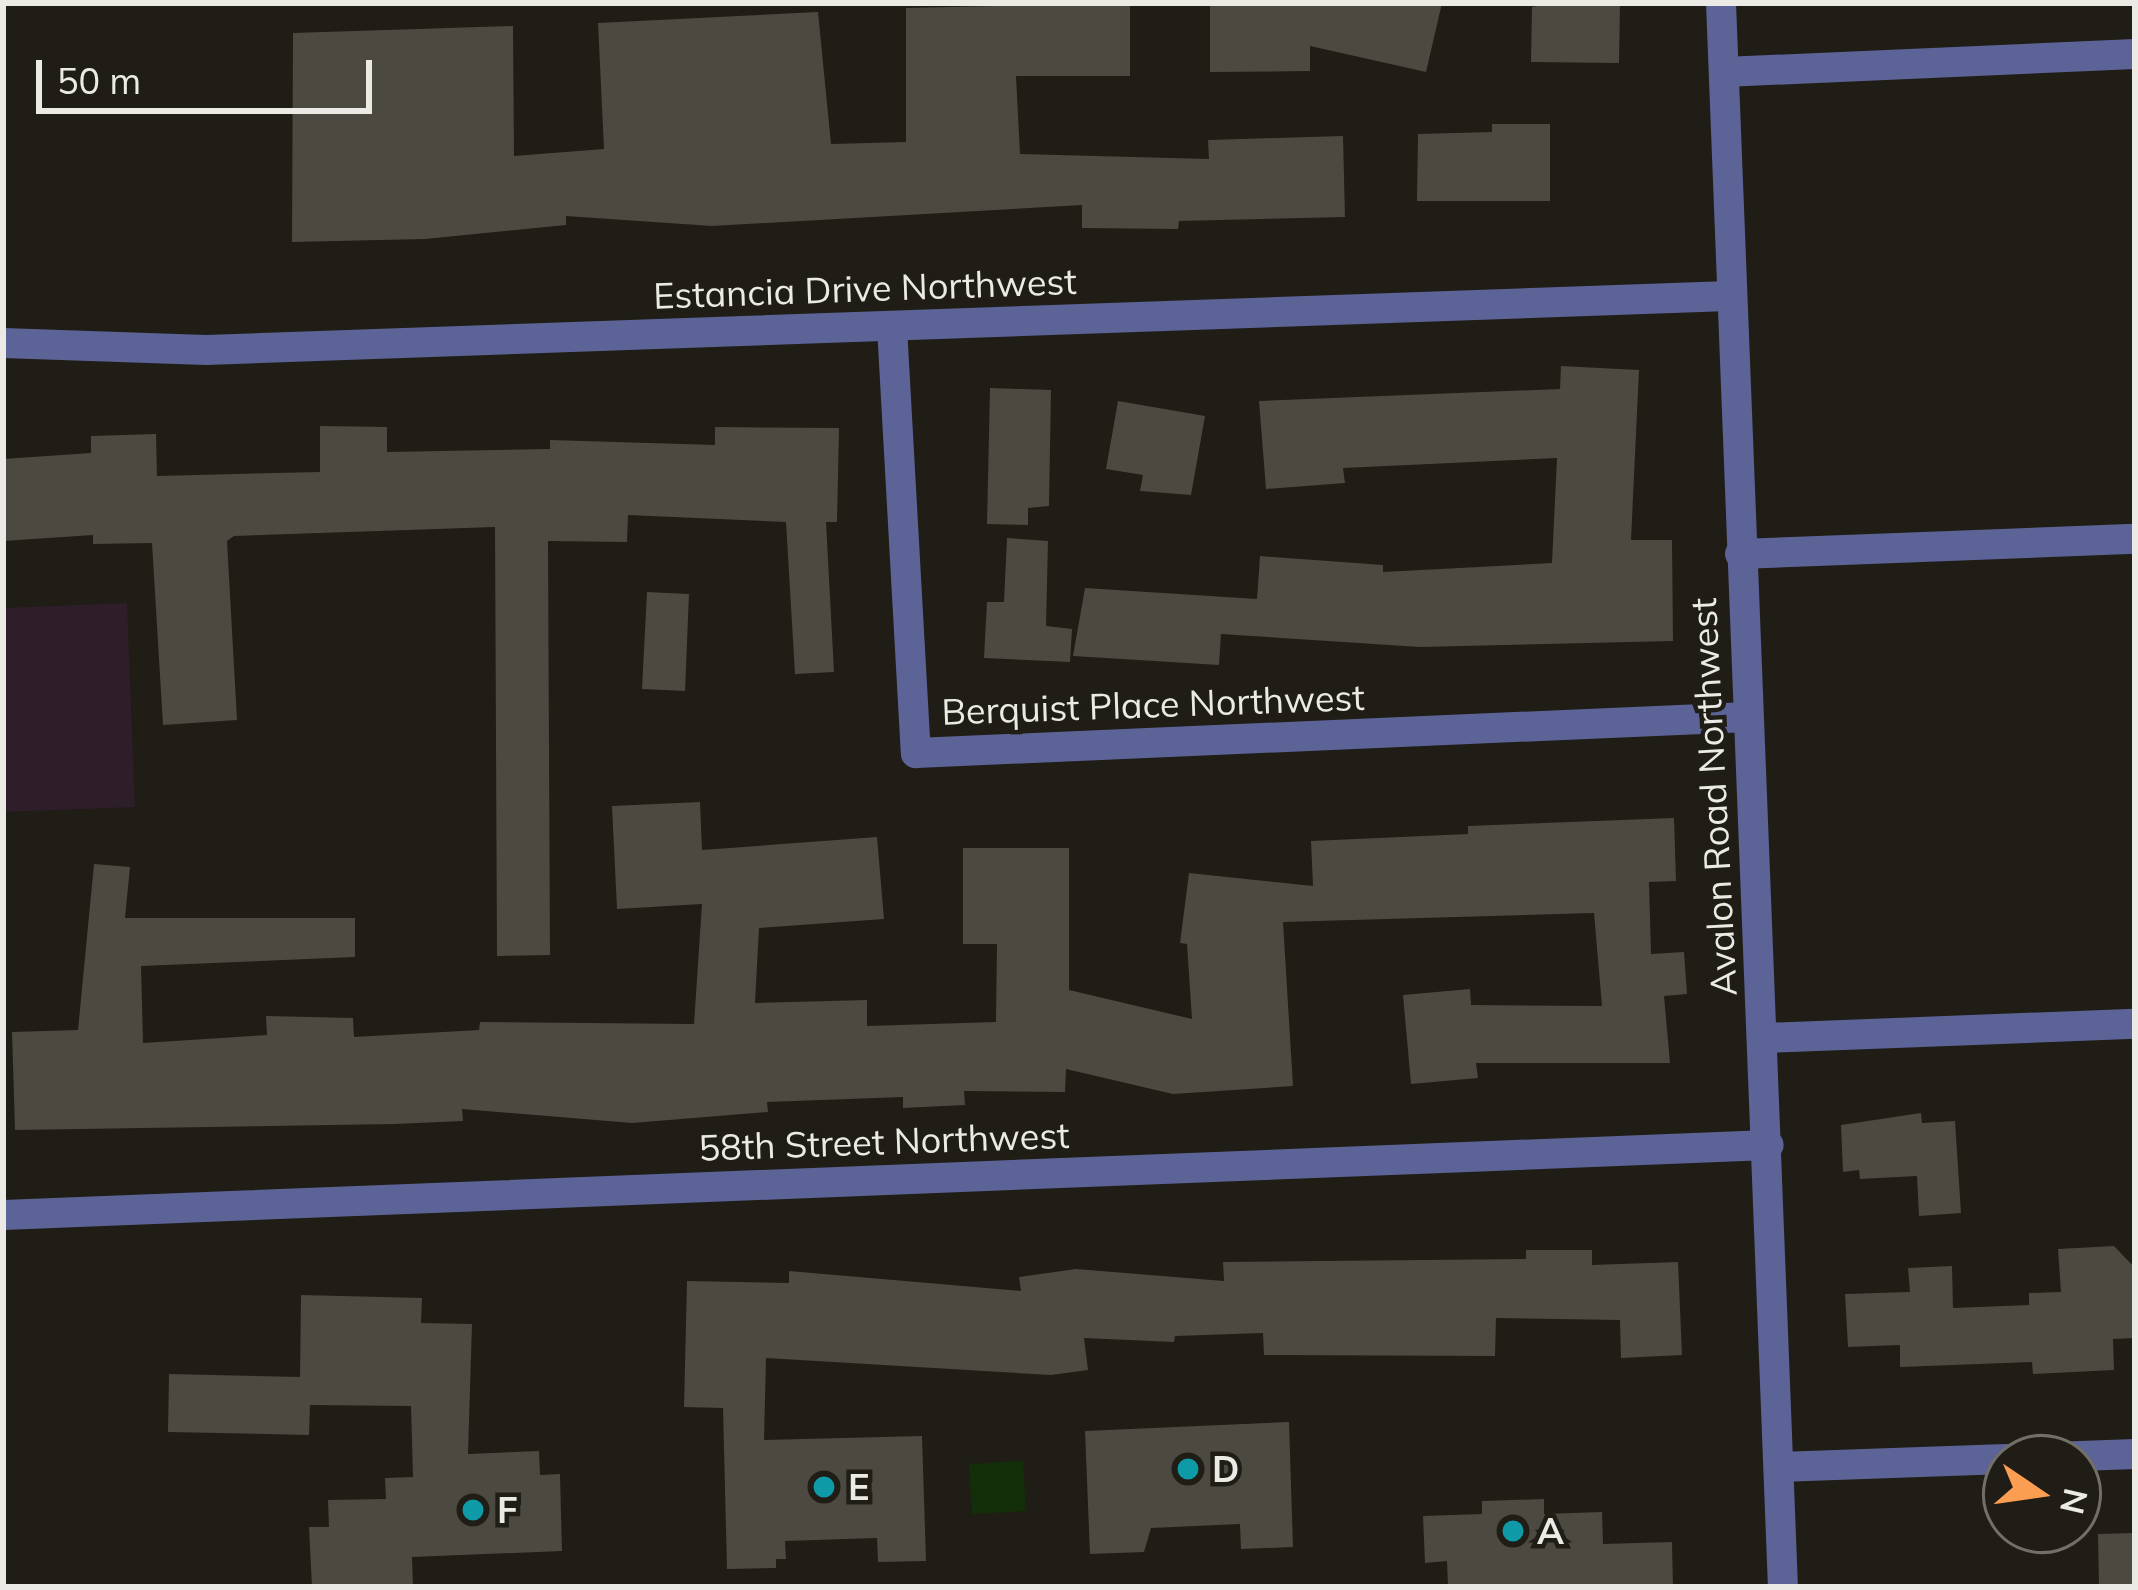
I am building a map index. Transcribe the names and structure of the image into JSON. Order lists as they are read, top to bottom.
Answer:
{
  "streets": {
    "street": [
      "Estancia Drive Northwest",
      "Berquist Place Northwest",
      "Avalon Road Northwest",
      "58th Street Northwest"
    ]
  },
  "crossings": [
    ["Estancia Drive Northwest", "Berquist Place Northwest"],
    ["Estancia Drive Northwest", "Avalon Road Northwest"],
    ["Berquist Place Northwest", "Avalon Road Northwest"],
    ["Avalon Road Northwest", "58th Street Northwest"]
  ],
  "places": [
    "D",
    "E",
    "F",
    "A"
  ],
  "scale_bar": "50 m",
  "north": "right"
}
